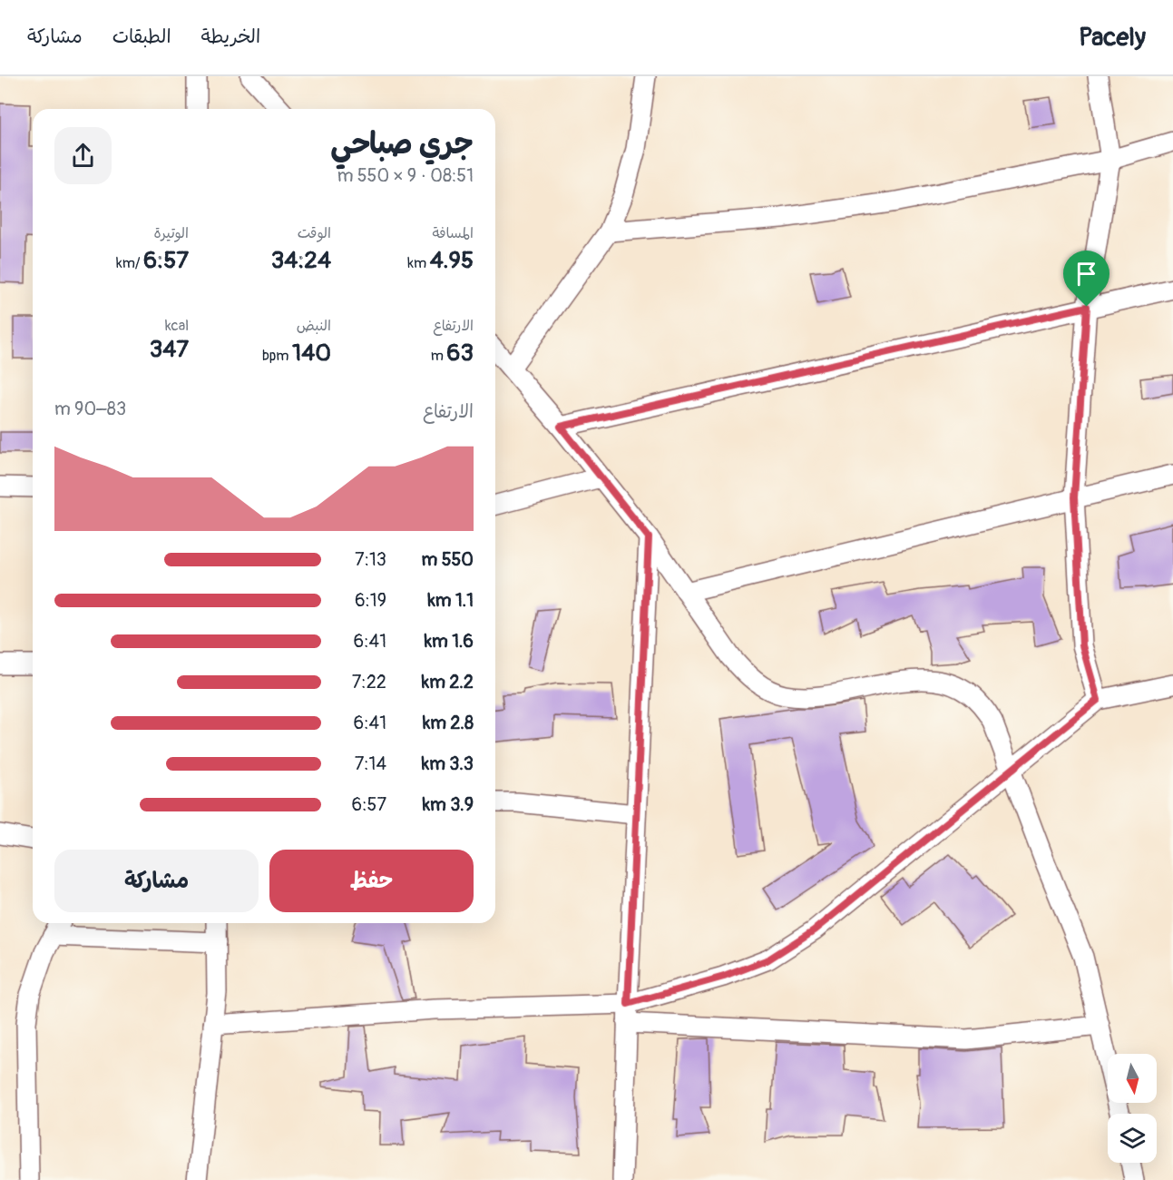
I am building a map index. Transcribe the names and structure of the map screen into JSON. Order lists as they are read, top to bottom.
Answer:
{
  "north": "bottom",
  "page": {
    "header": "Pacely",
    "nav": ["الخريطة", "الطبقات", "مشاركة"],
    "heading": ["جري صباحي", "08:51 · 9 × 550 m"],
    "stats": [
      ["المسافة", "4.95 km"],
      ["الوقت", "34:24"],
      ["الوتيرة", "6:57 /km"],
      ["الارتفاع", "63 m"],
      ["النبض", "140 bpm"],
      ["kcal", "347"]
    ],
    "chart": ["الارتفاع", "83–90 m"],
    "list": [
      {
        "name": "550 m",
        "note": "7:13"
      },
      {
        "name": "1.1 km",
        "note": "6:19"
      },
      {
        "name": "1.6 km",
        "note": "6:41"
      },
      {
        "name": "2.2 km",
        "note": "7:22"
      },
      {
        "name": "2.8 km",
        "note": "6:41"
      },
      {
        "name": "3.3 km",
        "note": "7:14"
      },
      {
        "name": "3.9 km",
        "note": "6:57"
      }
    ],
    "buttons": ["حفظ", "مشاركة"]
  }
}
